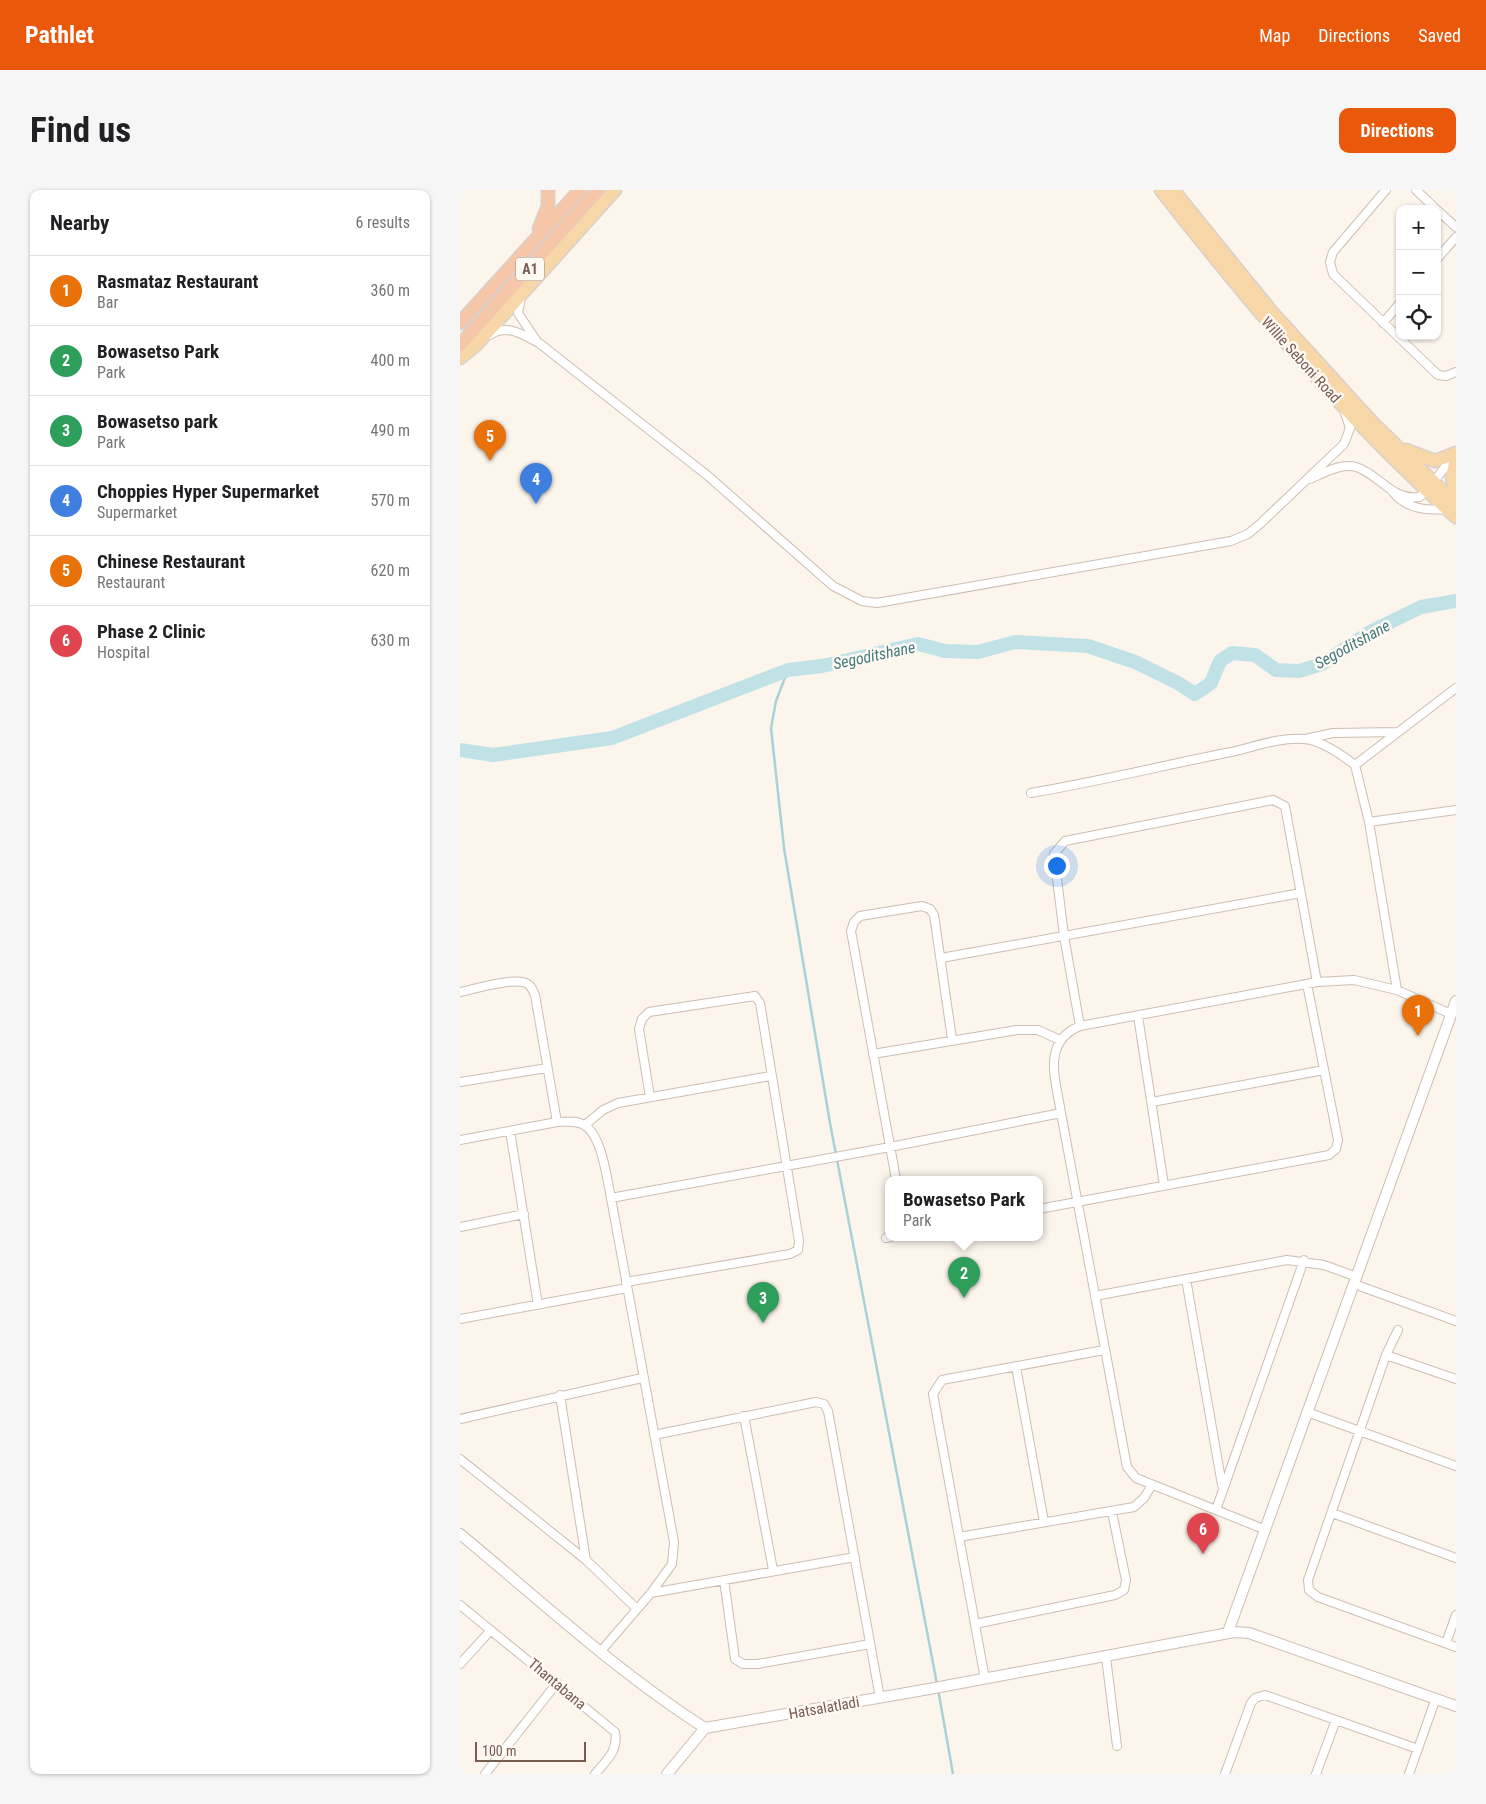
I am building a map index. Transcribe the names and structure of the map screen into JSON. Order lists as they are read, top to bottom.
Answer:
{
  "streets": {
    "highway": ["A1"],
    "main road": ["Willie Seboni Road"],
    "street": ["Thantabana", "Hatsalatladi"]
  },
  "water": ["Segoditshane"],
  "scale_bar": "100 m",
  "page": {
    "header": "Pathlet",
    "nav": ["Map", "Directions", "Saved"],
    "buttons": "Directions",
    "title": "Find us",
    "heading": ["Nearby", "6 results"],
    "map_buttons": ["+", "−"],
    "list": [
      {
        "mark": "1",
        "name": "Rasmataz Restaurant",
        "note": "Bar",
        "value": "360 m"
      },
      {
        "mark": "2",
        "name": "Bowasetso Park",
        "note": "Park",
        "value": "400 m"
      },
      {
        "mark": "3",
        "name": "Bowasetso park",
        "note": "Park",
        "value": "490 m"
      },
      {
        "mark": "4",
        "name": "Choppies Hyper Supermarket",
        "note": "Supermarket",
        "value": "570 m"
      },
      {
        "mark": "5",
        "name": "Chinese Restaurant",
        "note": "Restaurant",
        "value": "620 m"
      },
      {
        "mark": "6",
        "name": "Phase 2 Clinic",
        "note": "Hospital",
        "value": "630 m"
      }
    ],
    "pins": [
      "5",
      "4",
      "1",
      "2",
      "3",
      "6"
    ],
    "popup": ["Bowasetso Park", "Park"],
    "scale": "100 m"
  }
}
